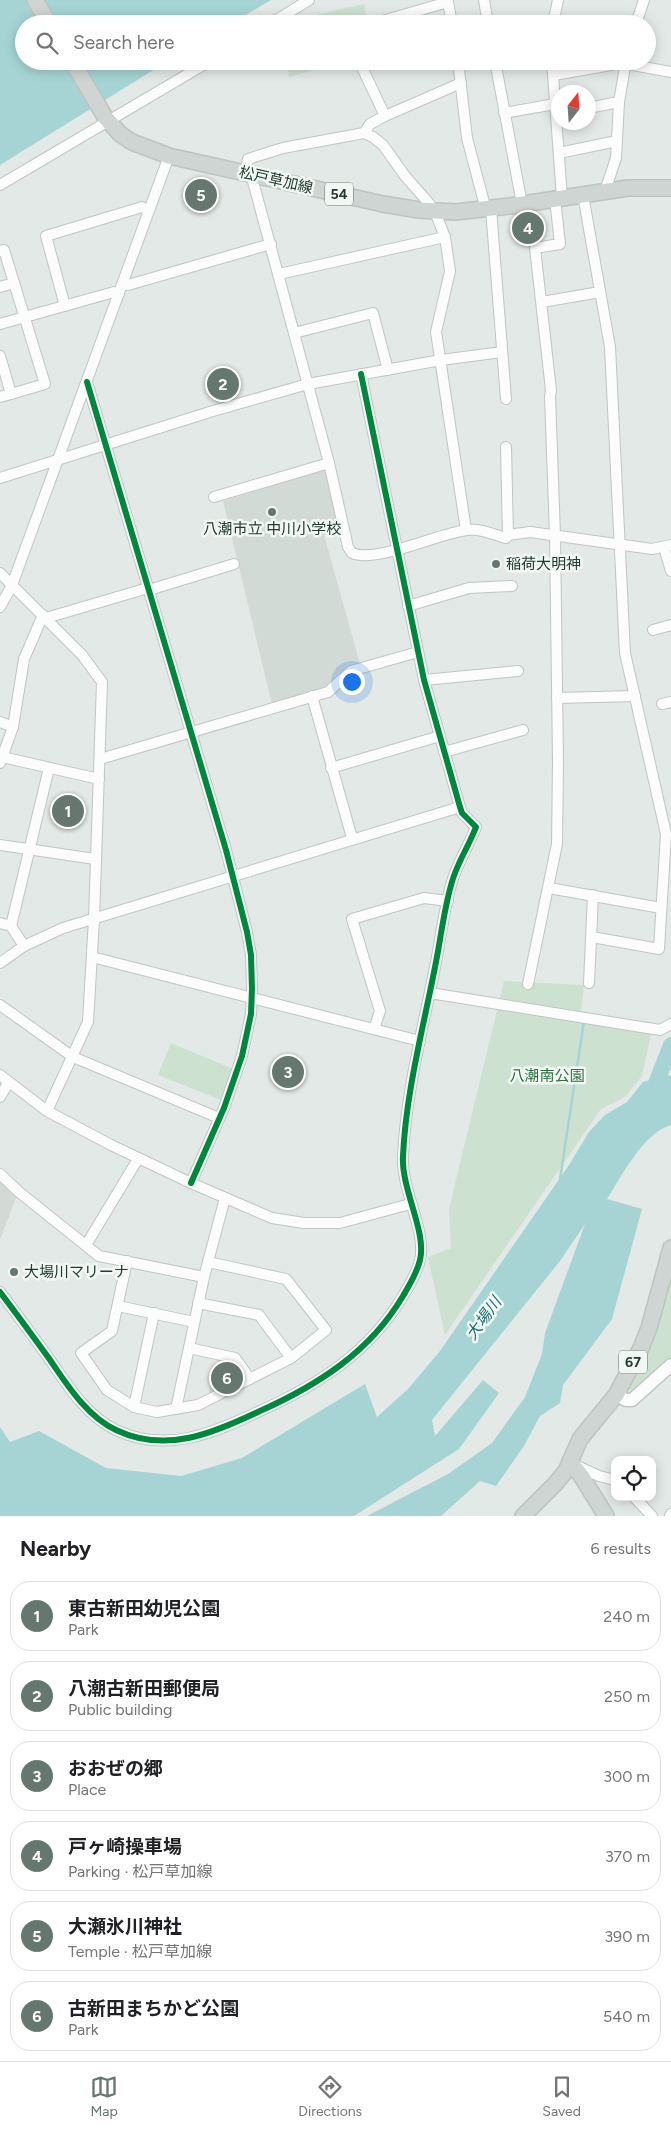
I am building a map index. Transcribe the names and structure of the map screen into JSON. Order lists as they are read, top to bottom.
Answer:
{
  "streets": {
    "main road": ["松戸草加線", "54", "67"]
  },
  "water": ["大場川"],
  "parks": ["八潮南公園"],
  "places": ["八潮市立 中川小学校", "稲荷大明神", "大場川マリーナ"],
  "north": "top",
  "page": {
    "search": "Search here",
    "pins": [
      "5",
      "4",
      "2",
      "1",
      "3",
      "6"
    ],
    "heading": ["Nearby", "6 results"],
    "list": [
      {
        "mark": "1",
        "name": "東古新田幼児公園",
        "note": "Park",
        "value": "240 m"
      },
      {
        "mark": "2",
        "name": "八潮古新田郵便局",
        "note": "Public building",
        "value": "250 m"
      },
      {
        "mark": "3",
        "name": "おおぜの郷",
        "note": "Place",
        "value": "300 m"
      },
      {
        "mark": "4",
        "name": "戸ヶ崎操車場",
        "note": "Parking · 松戸草加線",
        "value": "370 m"
      },
      {
        "mark": "5",
        "name": "大瀬氷川神社",
        "note": "Temple · 松戸草加線",
        "value": "390 m"
      },
      {
        "mark": "6",
        "name": "古新田まちかど公園",
        "note": "Park",
        "value": "540 m"
      }
    ],
    "nav": ["Map", "Directions", "Saved"]
  }
}
